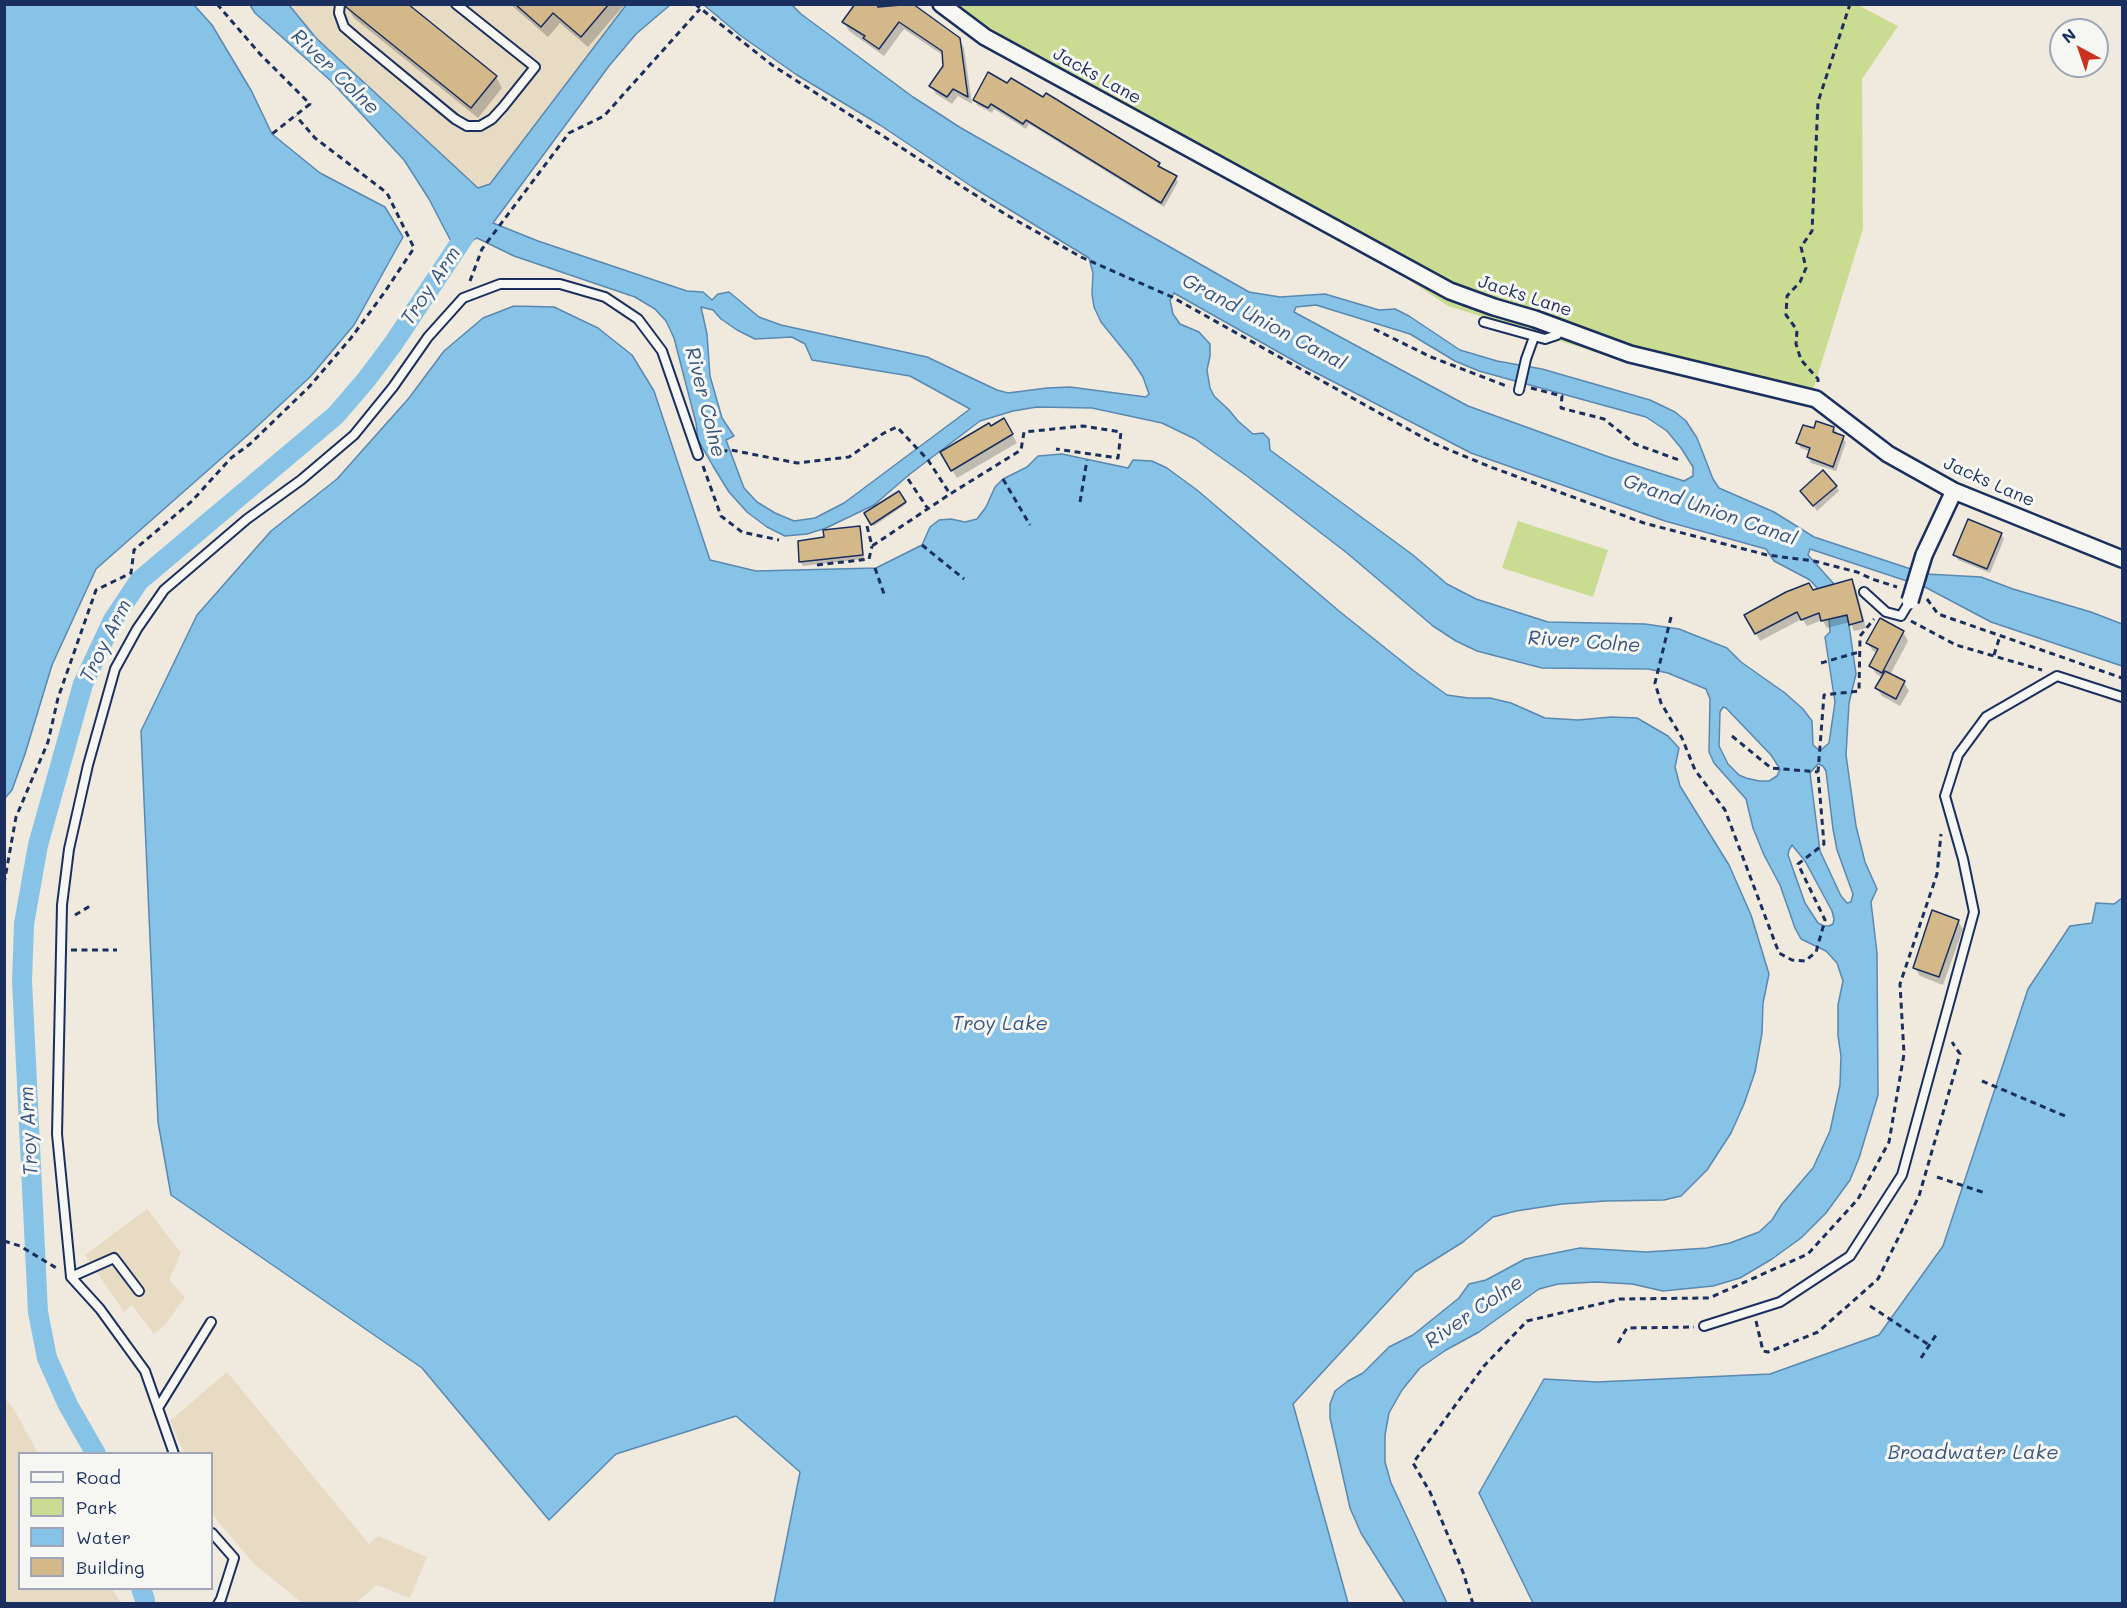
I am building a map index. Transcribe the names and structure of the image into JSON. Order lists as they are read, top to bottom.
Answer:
{
  "streets": {
    "street": ["Jacks Lane"]
  },
  "water": [
    "River Colne",
    "Troy Arm",
    "Grand Union Canal",
    "Troy Lake",
    "Broadwater Lake"
  ],
  "legend": [
    "Road",
    "Park",
    "Water",
    "Building"
  ],
  "north": "top left"
}
